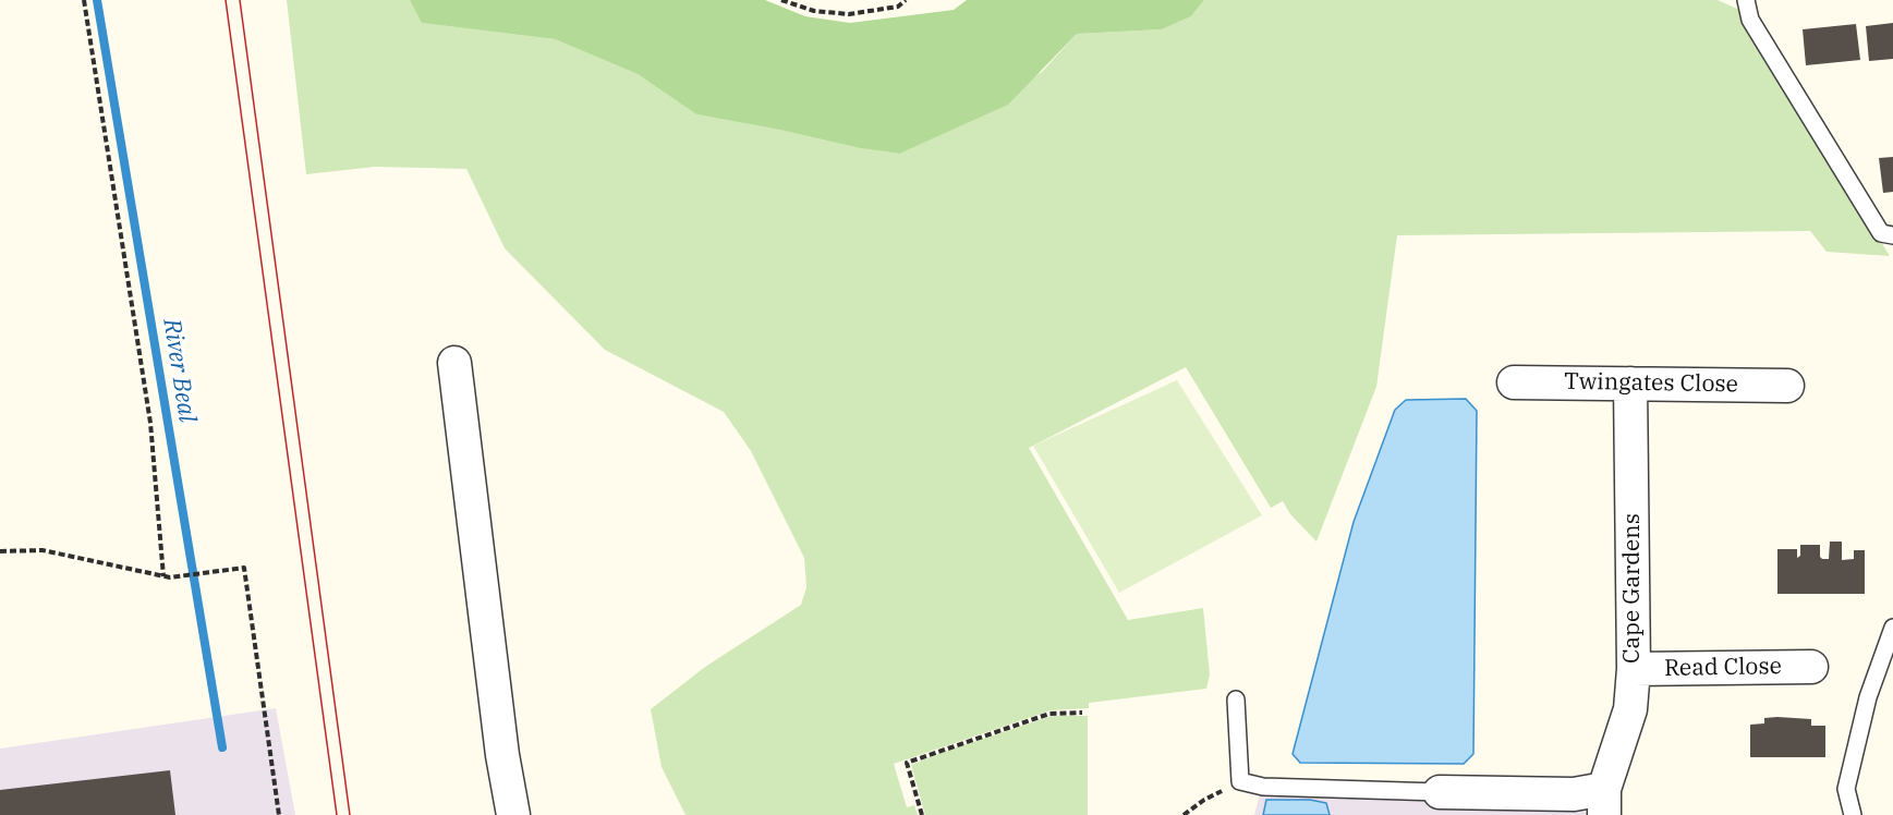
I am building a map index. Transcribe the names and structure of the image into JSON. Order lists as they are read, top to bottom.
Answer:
{
  "streets": {
    "street": ["Twingates Close", "Cape Gardens", "Read Close"]
  },
  "crossings": [
    ["Twingates Close", "Cape Gardens"],
    ["Cape Gardens", "Read Close"]
  ],
  "water": ["River Beal"]
}
